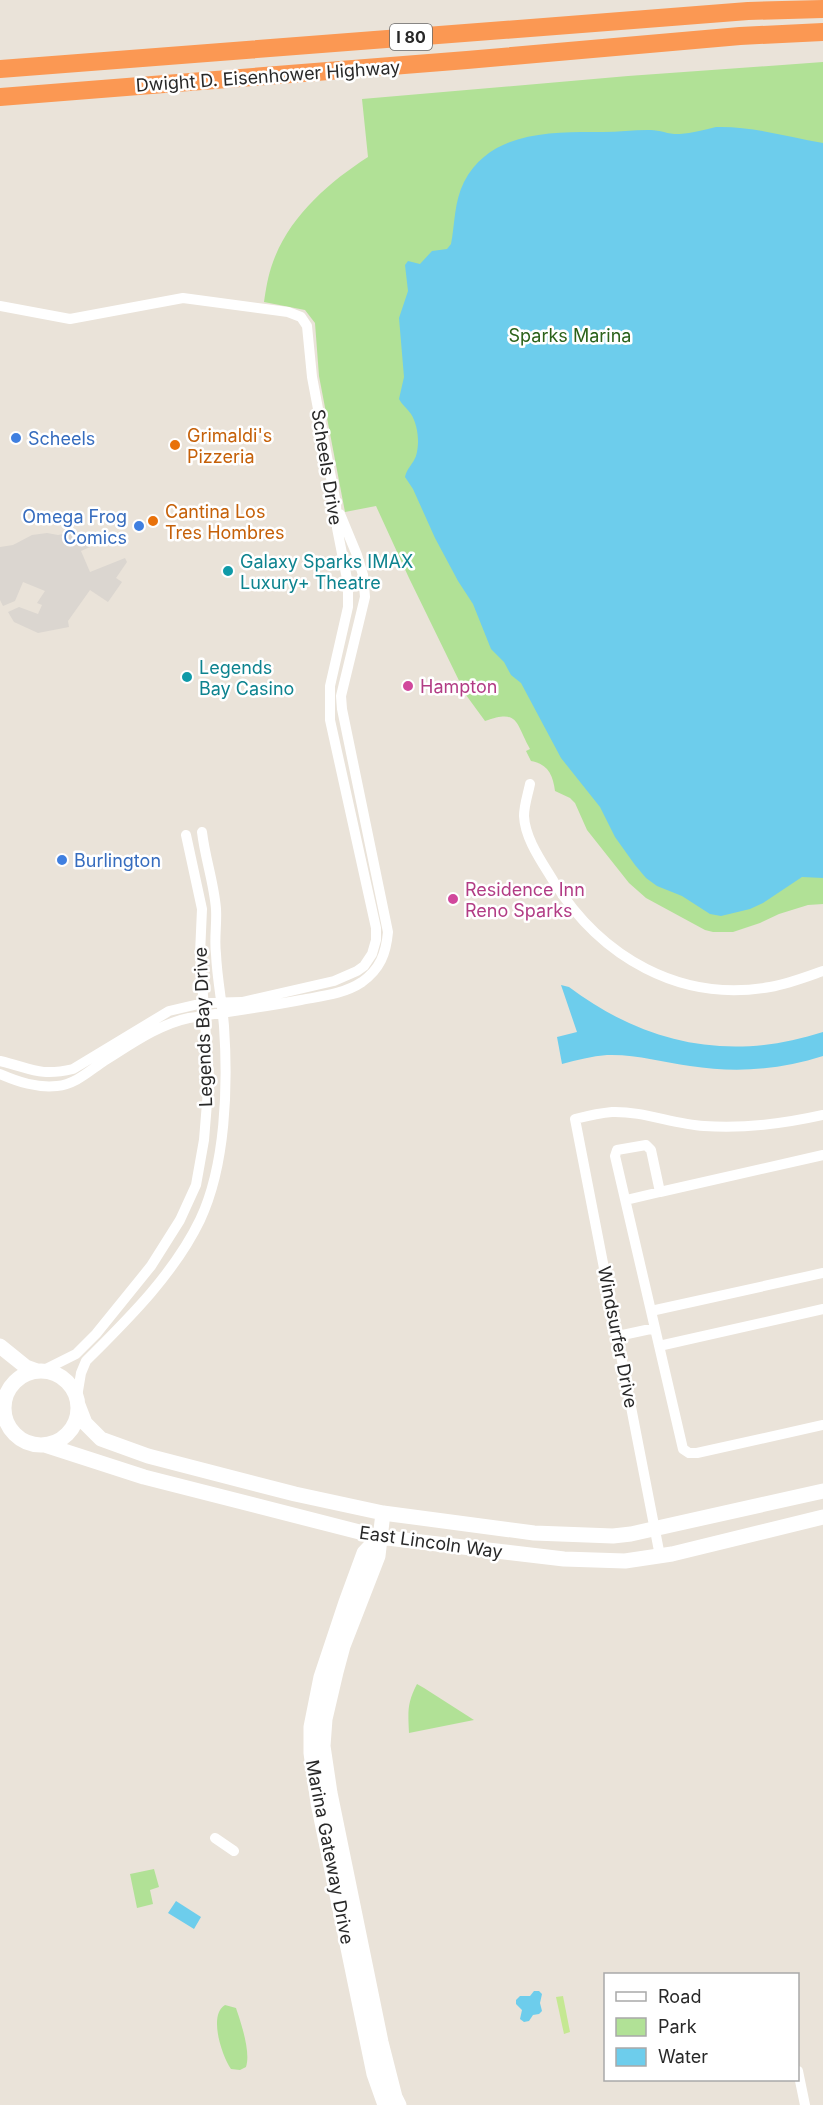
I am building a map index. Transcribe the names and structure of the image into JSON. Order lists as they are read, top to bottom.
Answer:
{
  "streets": {
    "highway": ["I 80", "Dwight D. Eisenhower Highway"],
    "street": [
      "Scheels Drive",
      "Legends Bay Drive",
      "Windsurfer Drive",
      "East Lincoln Way",
      "Marina Gateway Drive"
    ]
  },
  "crossings": [
    ["Scheels Drive", "Legends Bay Drive"],
    ["Legends Bay Drive", "East Lincoln Way"],
    ["Windsurfer Drive", "East Lincoln Way"],
    ["East Lincoln Way", "Marina Gateway Drive"]
  ],
  "parks": ["Sparks Marina"],
  "places": [
    "Scheels",
    "Grimaldi's Pizzeria",
    "Cantina Los Tres Hombres",
    "Omega Frog Comics",
    "Galaxy Sparks IMAX Luxury+ Theatre",
    "Legends Bay Casino",
    "Hampton",
    "Burlington",
    "Residence Inn Reno Sparks"
  ],
  "legend": ["Road", "Park", "Water"]
}
